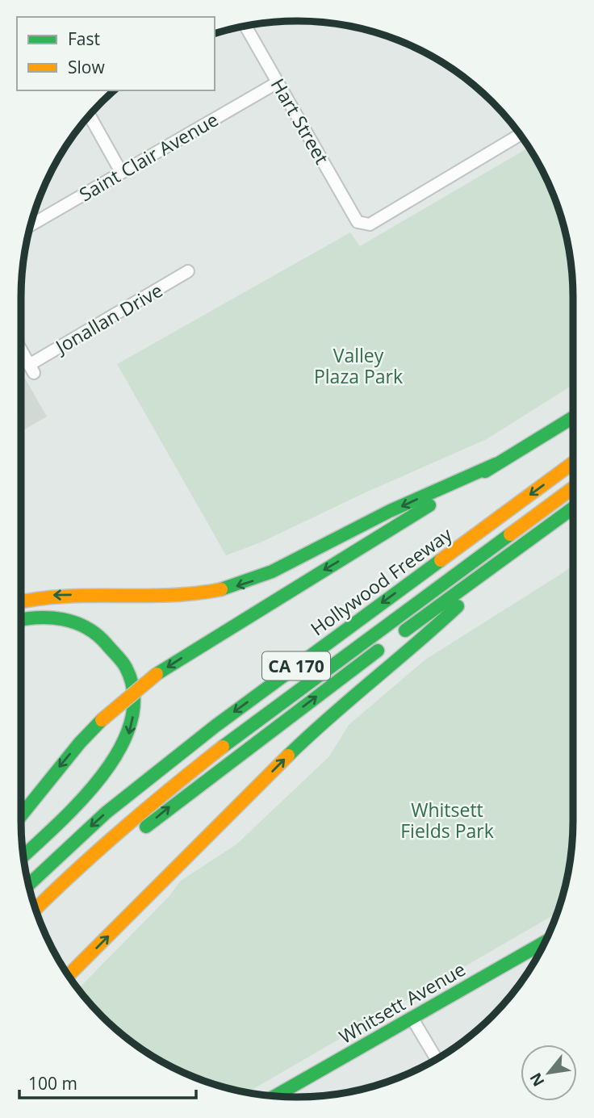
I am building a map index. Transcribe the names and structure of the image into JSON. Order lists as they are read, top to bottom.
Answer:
{
  "streets": {
    "main road": ["Hollywood Freeway", "CA 170", "Whitsett Avenue"],
    "street": ["Hart Street", "Saint Clair Avenue", "Jonallan Drive"]
  },
  "crossings": [
    ["Hart Street", "Saint Clair Avenue"]
  ],
  "parks": ["Valley Plaza Park", "Whitsett Fields Park"],
  "legend": ["Fast", "Slow"],
  "scale_bar": "100 m",
  "north": "bottom left"
}
